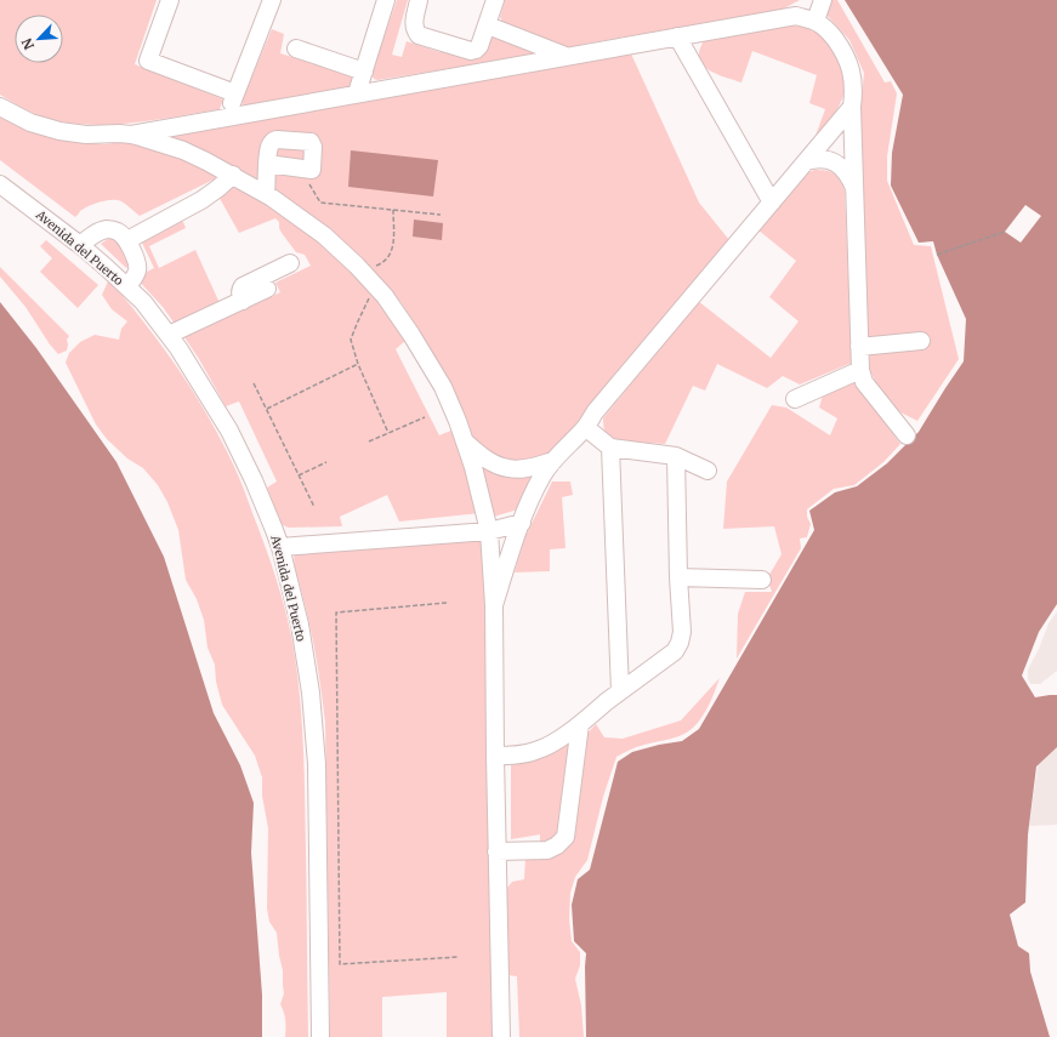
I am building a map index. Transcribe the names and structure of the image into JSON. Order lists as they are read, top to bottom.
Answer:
{
  "streets": {
    "street": ["Avenida del Puerto"]
  },
  "north": "bottom left"
}
